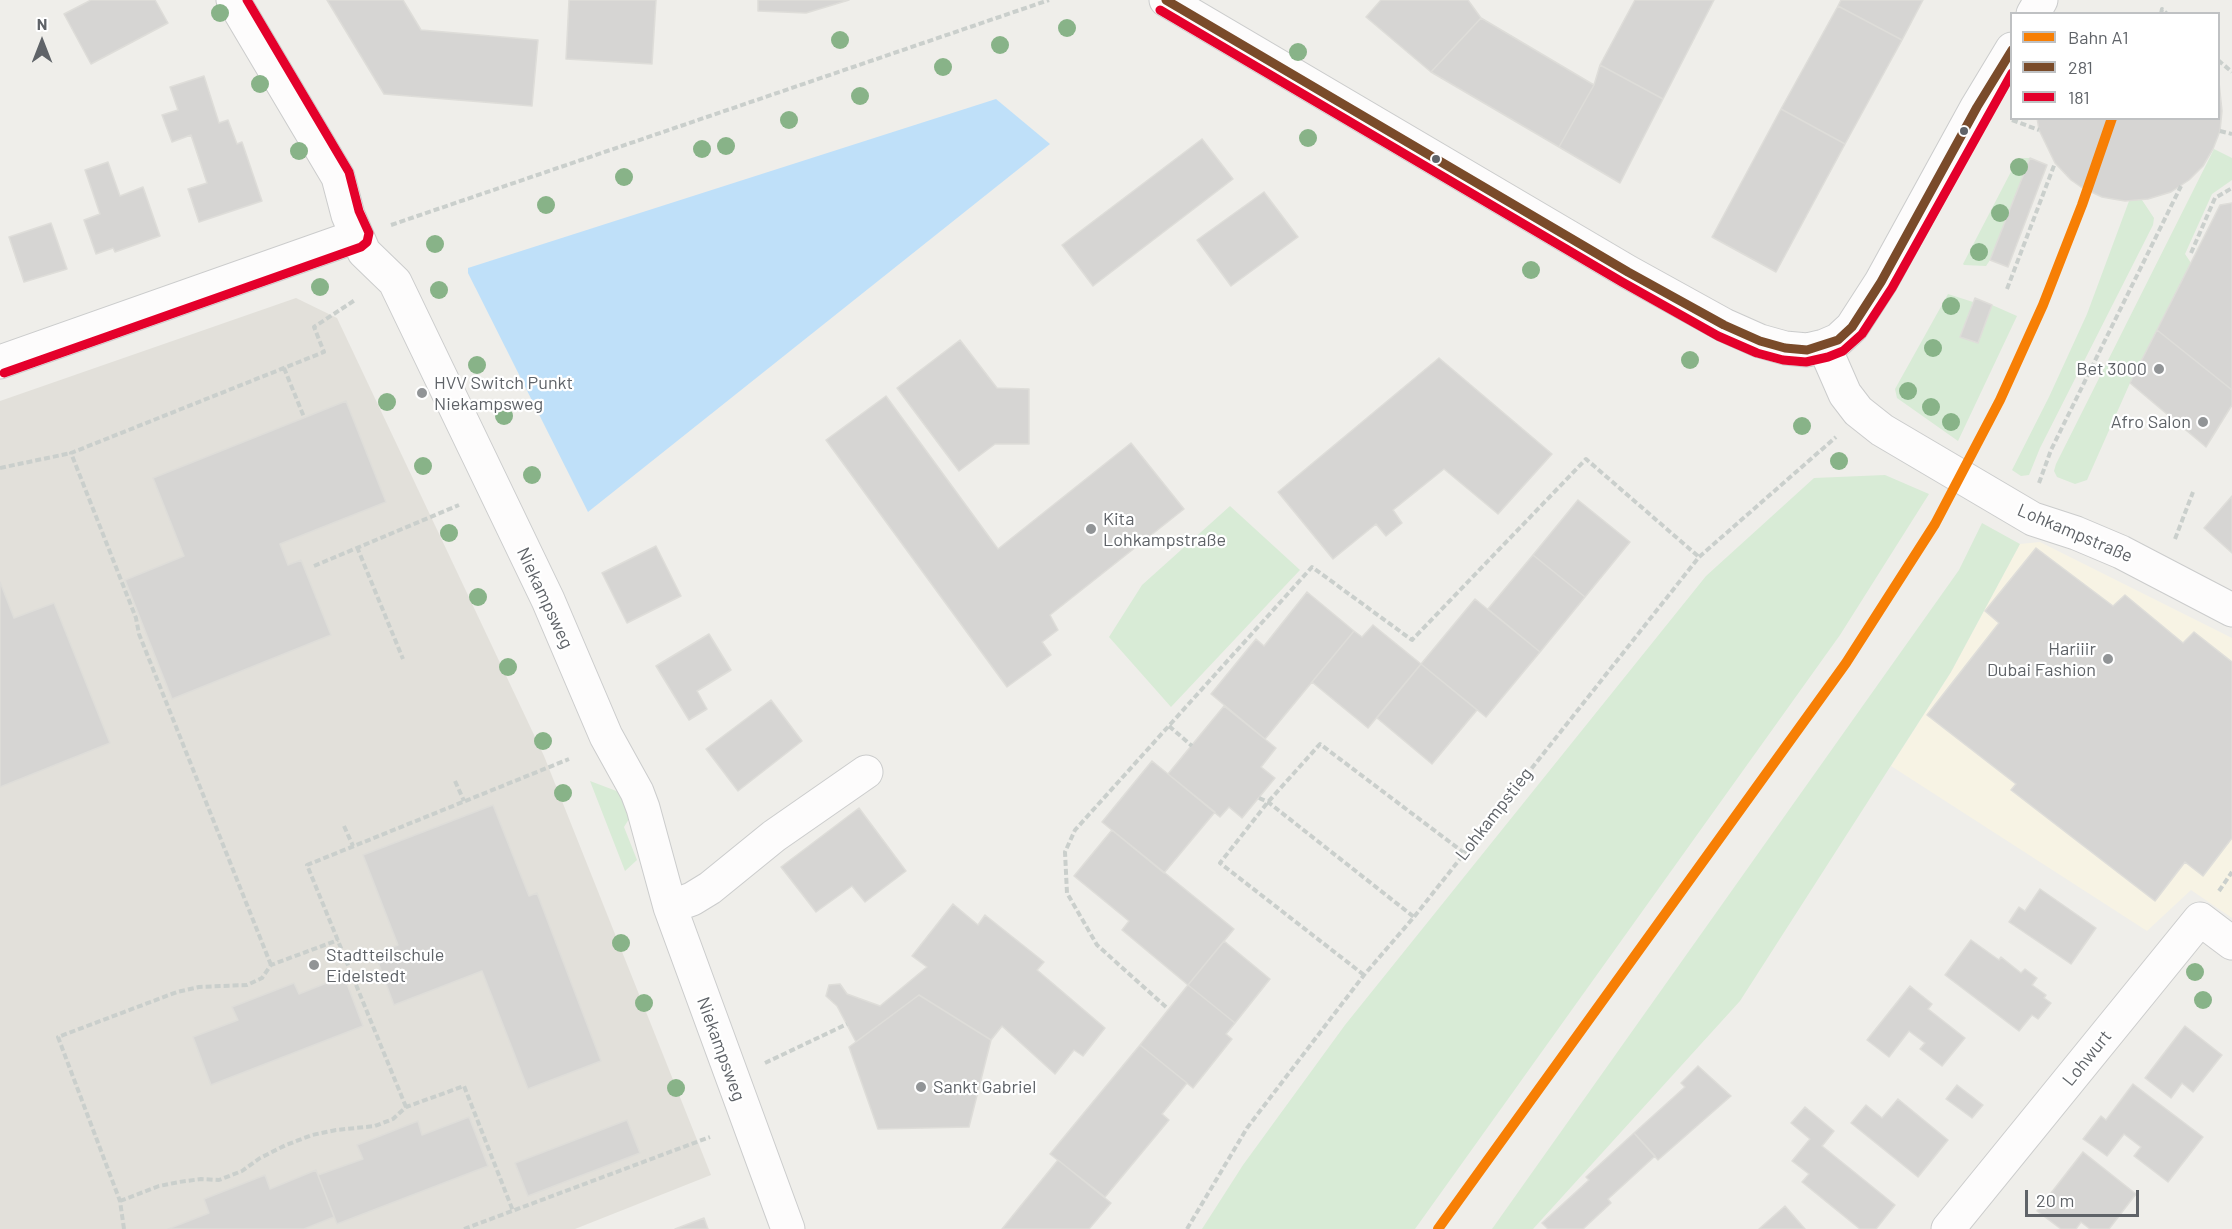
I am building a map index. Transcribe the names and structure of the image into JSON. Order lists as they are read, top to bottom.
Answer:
{
  "streets": {
    "street": ["Lohkampstraße", "Niekampsweg", "Lohwurt"],
    "path": ["Lohkampstieg"]
  },
  "places": [
    "Bet 3000",
    "HVV Switch Punkt Niekampsweg",
    "Afro Salon",
    "Kita Lohkampstraße",
    "Hariiir Dubai Fashion",
    "Stadtteilschule Eidelstedt",
    "Sankt Gabriel"
  ],
  "lines": ["transit line 281", "transit line 181", "rail line A1"],
  "legend": ["Bahn A1", "281", "181"],
  "scale_bar": "20 m",
  "north": "top"
}
